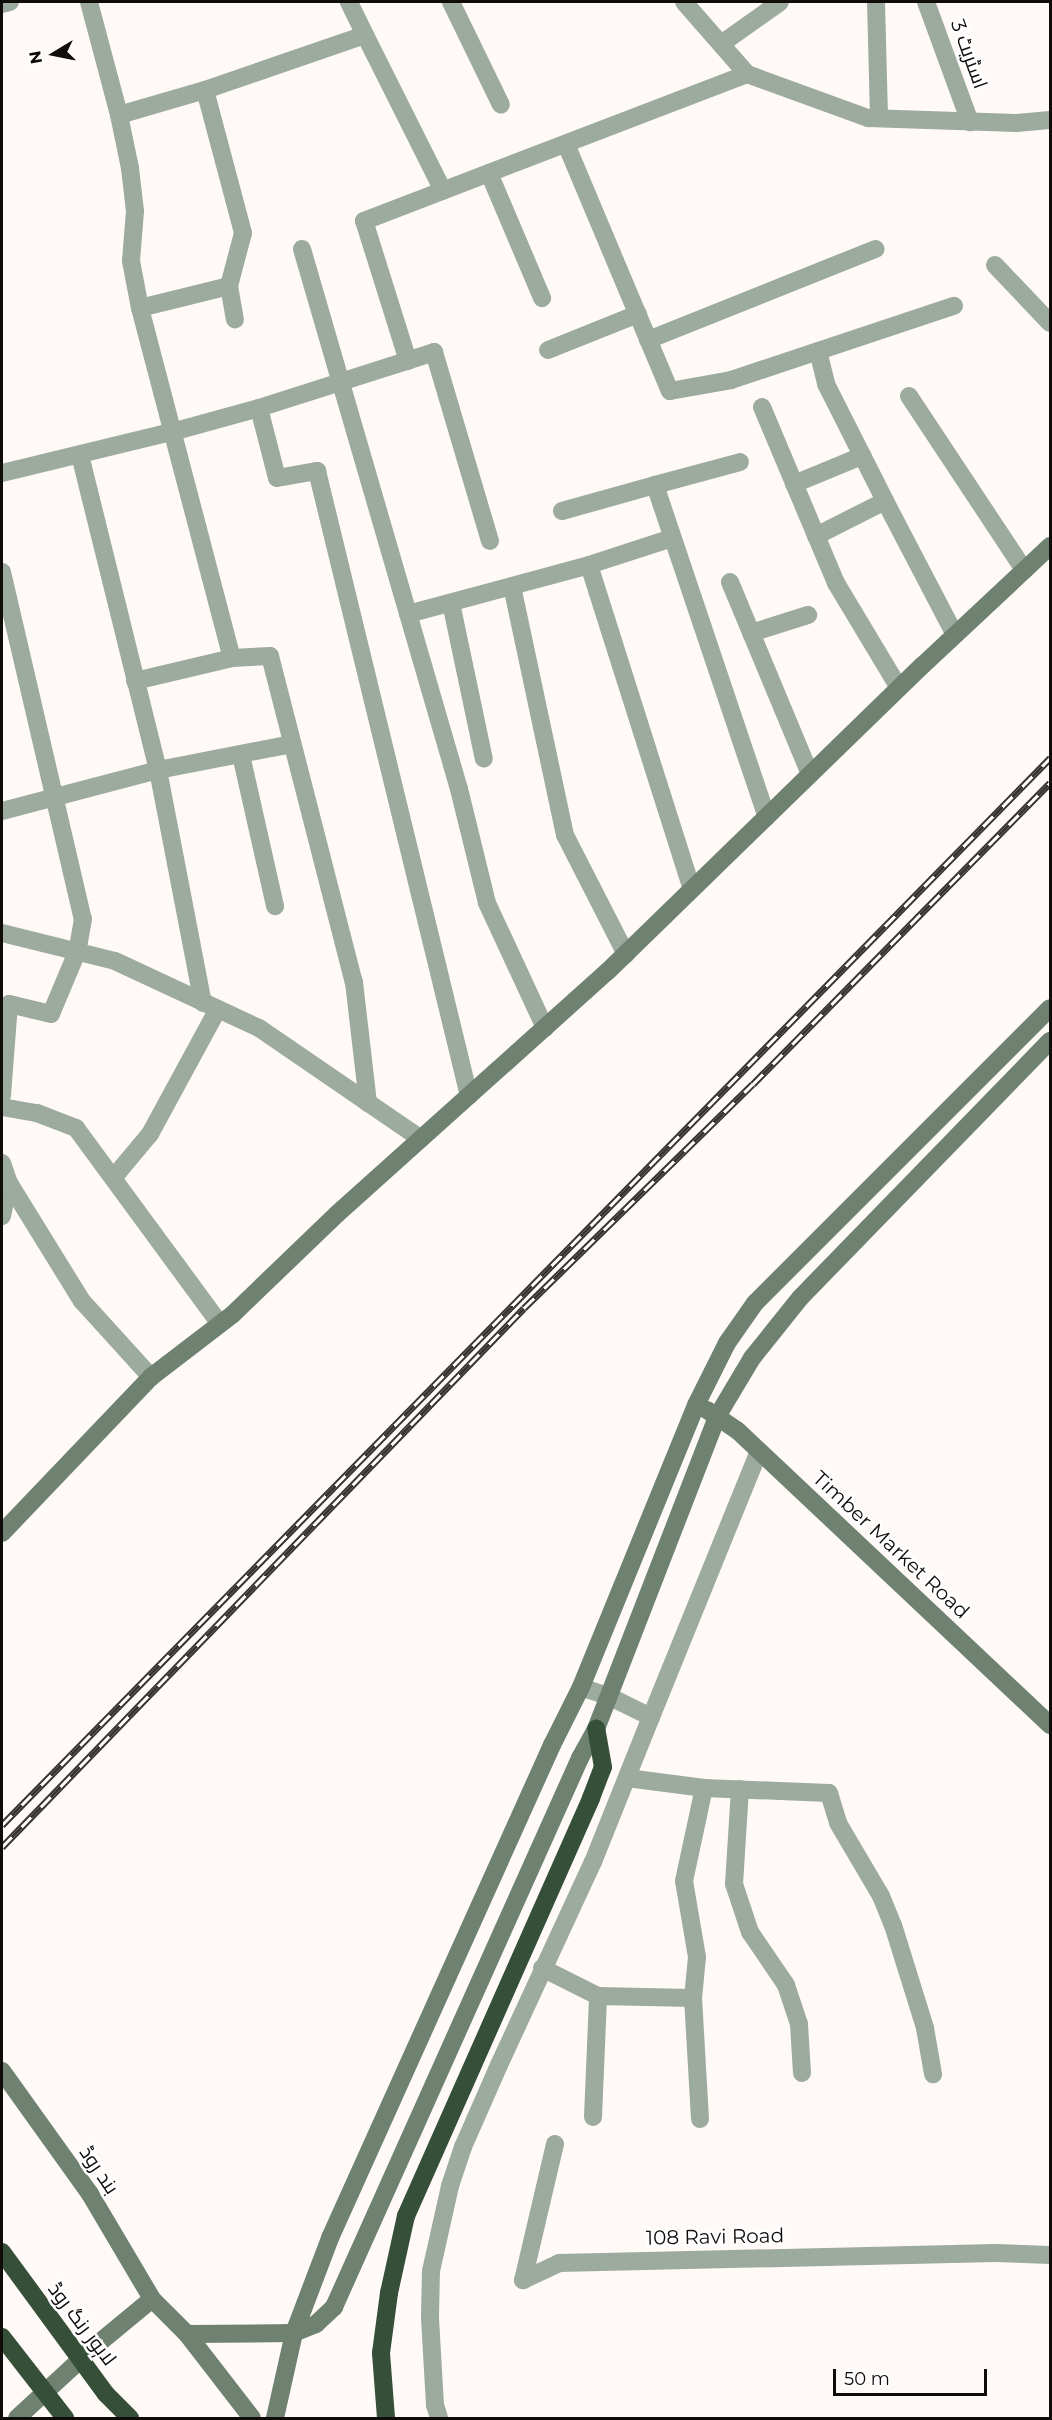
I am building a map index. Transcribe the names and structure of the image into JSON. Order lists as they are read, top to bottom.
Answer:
{
  "streets": {
    "highway": ["لاہور رنگ روڈ"],
    "main road": ["Timber Market Road", "بند روڈ"],
    "street": ["اسٹریٹ 3", "108 Ravi Road"]
  },
  "scale_bar": "50 m",
  "north": "left"
}
